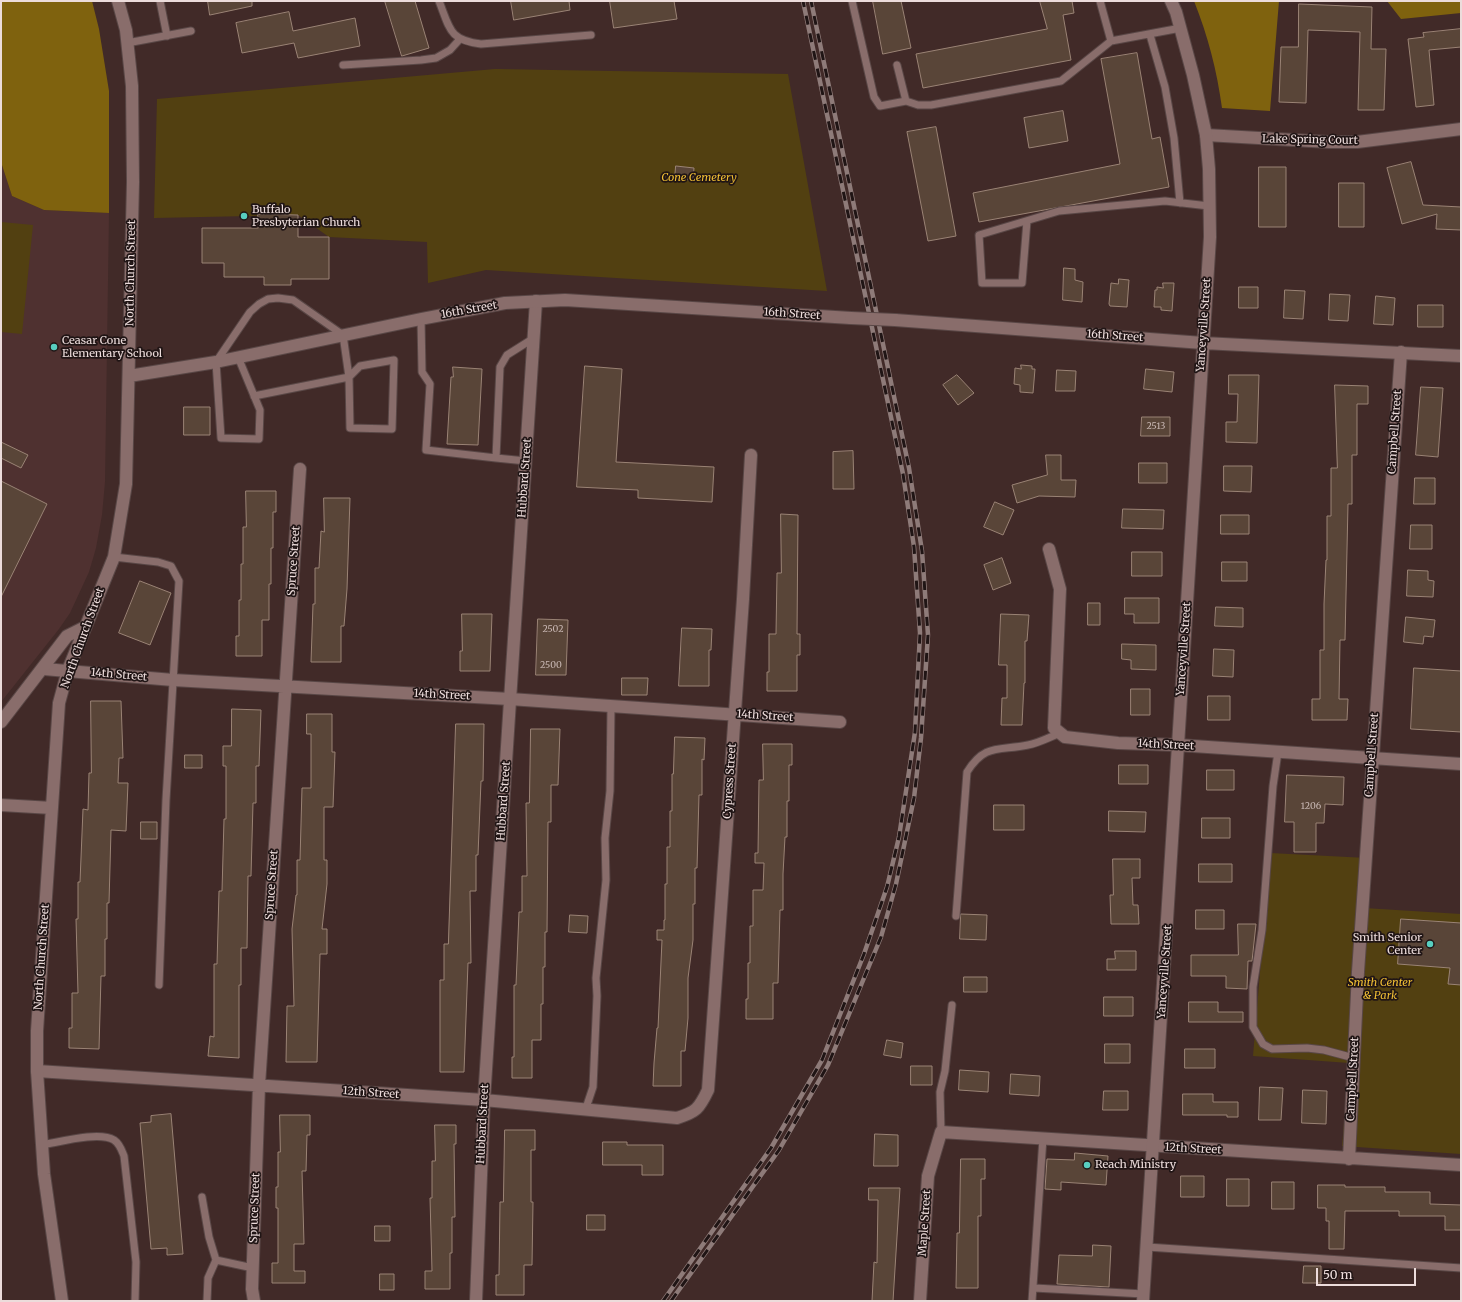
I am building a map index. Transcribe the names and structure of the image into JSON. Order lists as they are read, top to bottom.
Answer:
{
  "streets": {
    "street": [
      "Lake Spring Court",
      "North Church Street",
      "16th Street",
      "Yanceyville Street",
      "Campbell Street",
      "Hubbard Street",
      "Spruce Street",
      "14th Street",
      "Cypress Street",
      "12th Street",
      "Maple Street"
    ]
  },
  "crossings": [
    ["Lake Spring Court", "Yanceyville Street"],
    ["North Church Street", "16th Street"],
    ["North Church Street", "14th Street"],
    ["North Church Street", "12th Street"],
    ["16th Street", "Yanceyville Street"],
    ["16th Street", "Campbell Street"],
    ["16th Street", "Hubbard Street"],
    ["Yanceyville Street", "14th Street"],
    ["Yanceyville Street", "12th Street"],
    ["Campbell Street", "14th Street"],
    ["Campbell Street", "12th Street"],
    ["Hubbard Street", "14th Street"],
    ["Hubbard Street", "12th Street"],
    ["Spruce Street", "14th Street"],
    ["Spruce Street", "12th Street"],
    ["14th Street", "Cypress Street"],
    ["Cypress Street", "12th Street"],
    ["12th Street", "Maple Street"]
  ],
  "parks": ["Cone Cemetery", "Smith Center & Park"],
  "places": [
    "Buffalo Presbyterian Church",
    "Ceasar Cone Elementary School",
    "Smith Senior Center",
    "Reach Ministry"
  ],
  "house_numbers": [
    "2513",
    "2502",
    "2500",
    "1206"
  ],
  "scale_bar": "50 m"
}
